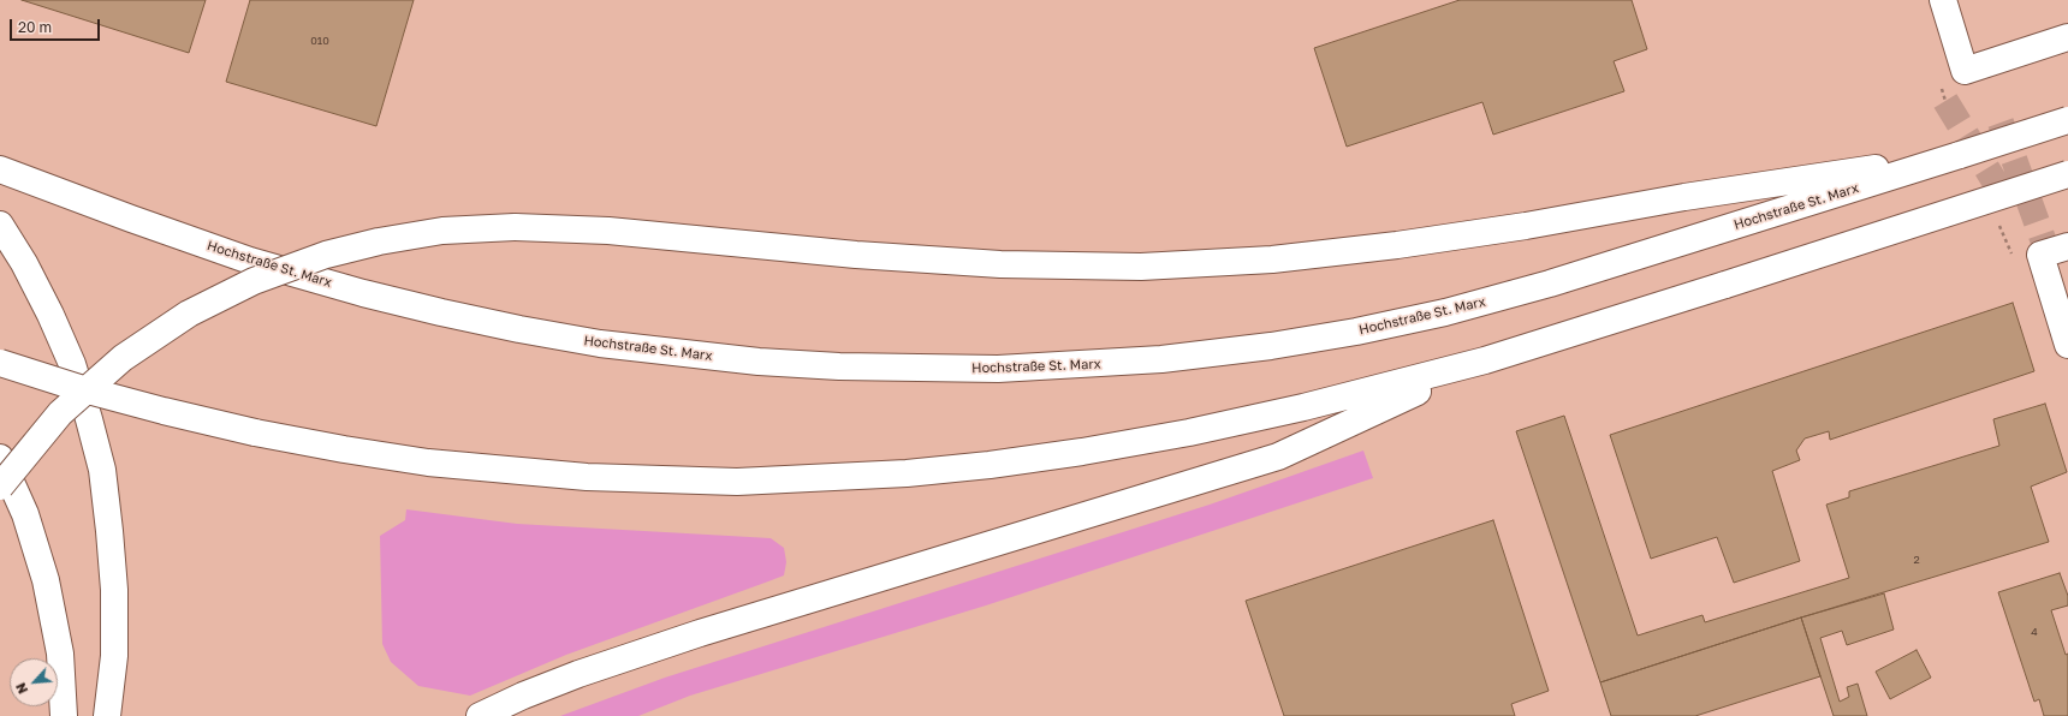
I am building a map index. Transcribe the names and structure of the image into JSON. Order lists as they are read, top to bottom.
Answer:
{
  "streets": {
    "main road": ["Hochstraße St. Marx"]
  },
  "house_numbers": ["010", "2", "4"],
  "scale_bar": "20 m",
  "north": "bottom left"
}
